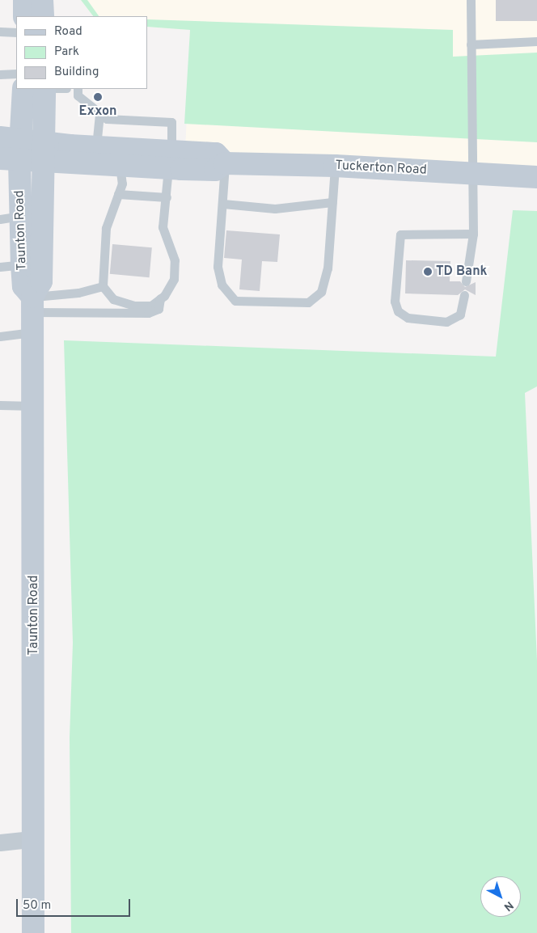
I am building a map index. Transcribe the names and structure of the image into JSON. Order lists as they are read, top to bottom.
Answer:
{
  "streets": {
    "street": ["Tuckerton Road", "Taunton Road"]
  },
  "crossings": [
    ["Tuckerton Road", "Taunton Road"]
  ],
  "places": ["Exxon", "TD Bank"],
  "legend": ["Road", "Park", "Building"],
  "scale_bar": "50 m",
  "north": "bottom right"
}
